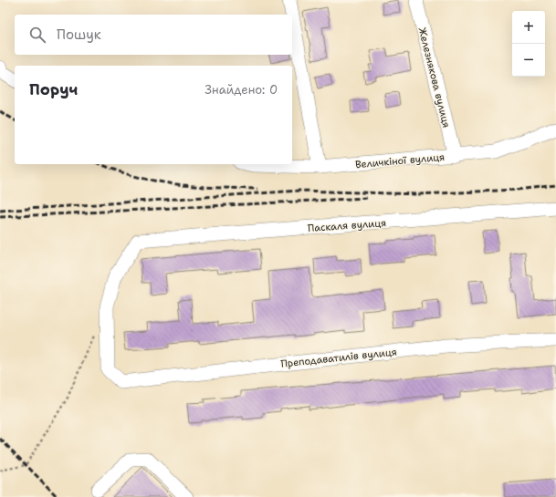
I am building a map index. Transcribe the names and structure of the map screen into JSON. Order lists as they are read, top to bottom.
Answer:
{
  "streets": {
    "street": [
      "Железнякова вулиця",
      "Величкіної вулиця",
      "Паскаля вулиця",
      "Преподаватилів вулиця"
    ]
  },
  "crossings": [
    ["Железнякова вулиця", "Величкіної вулиця"],
    ["Паскаля вулиця", "Преподаватилів вулиця"]
  ],
  "page": {
    "map_buttons": ["+", "−"],
    "search": "Пошук",
    "heading": ["Поруч", "Знайдено: 0"]
  }
}
